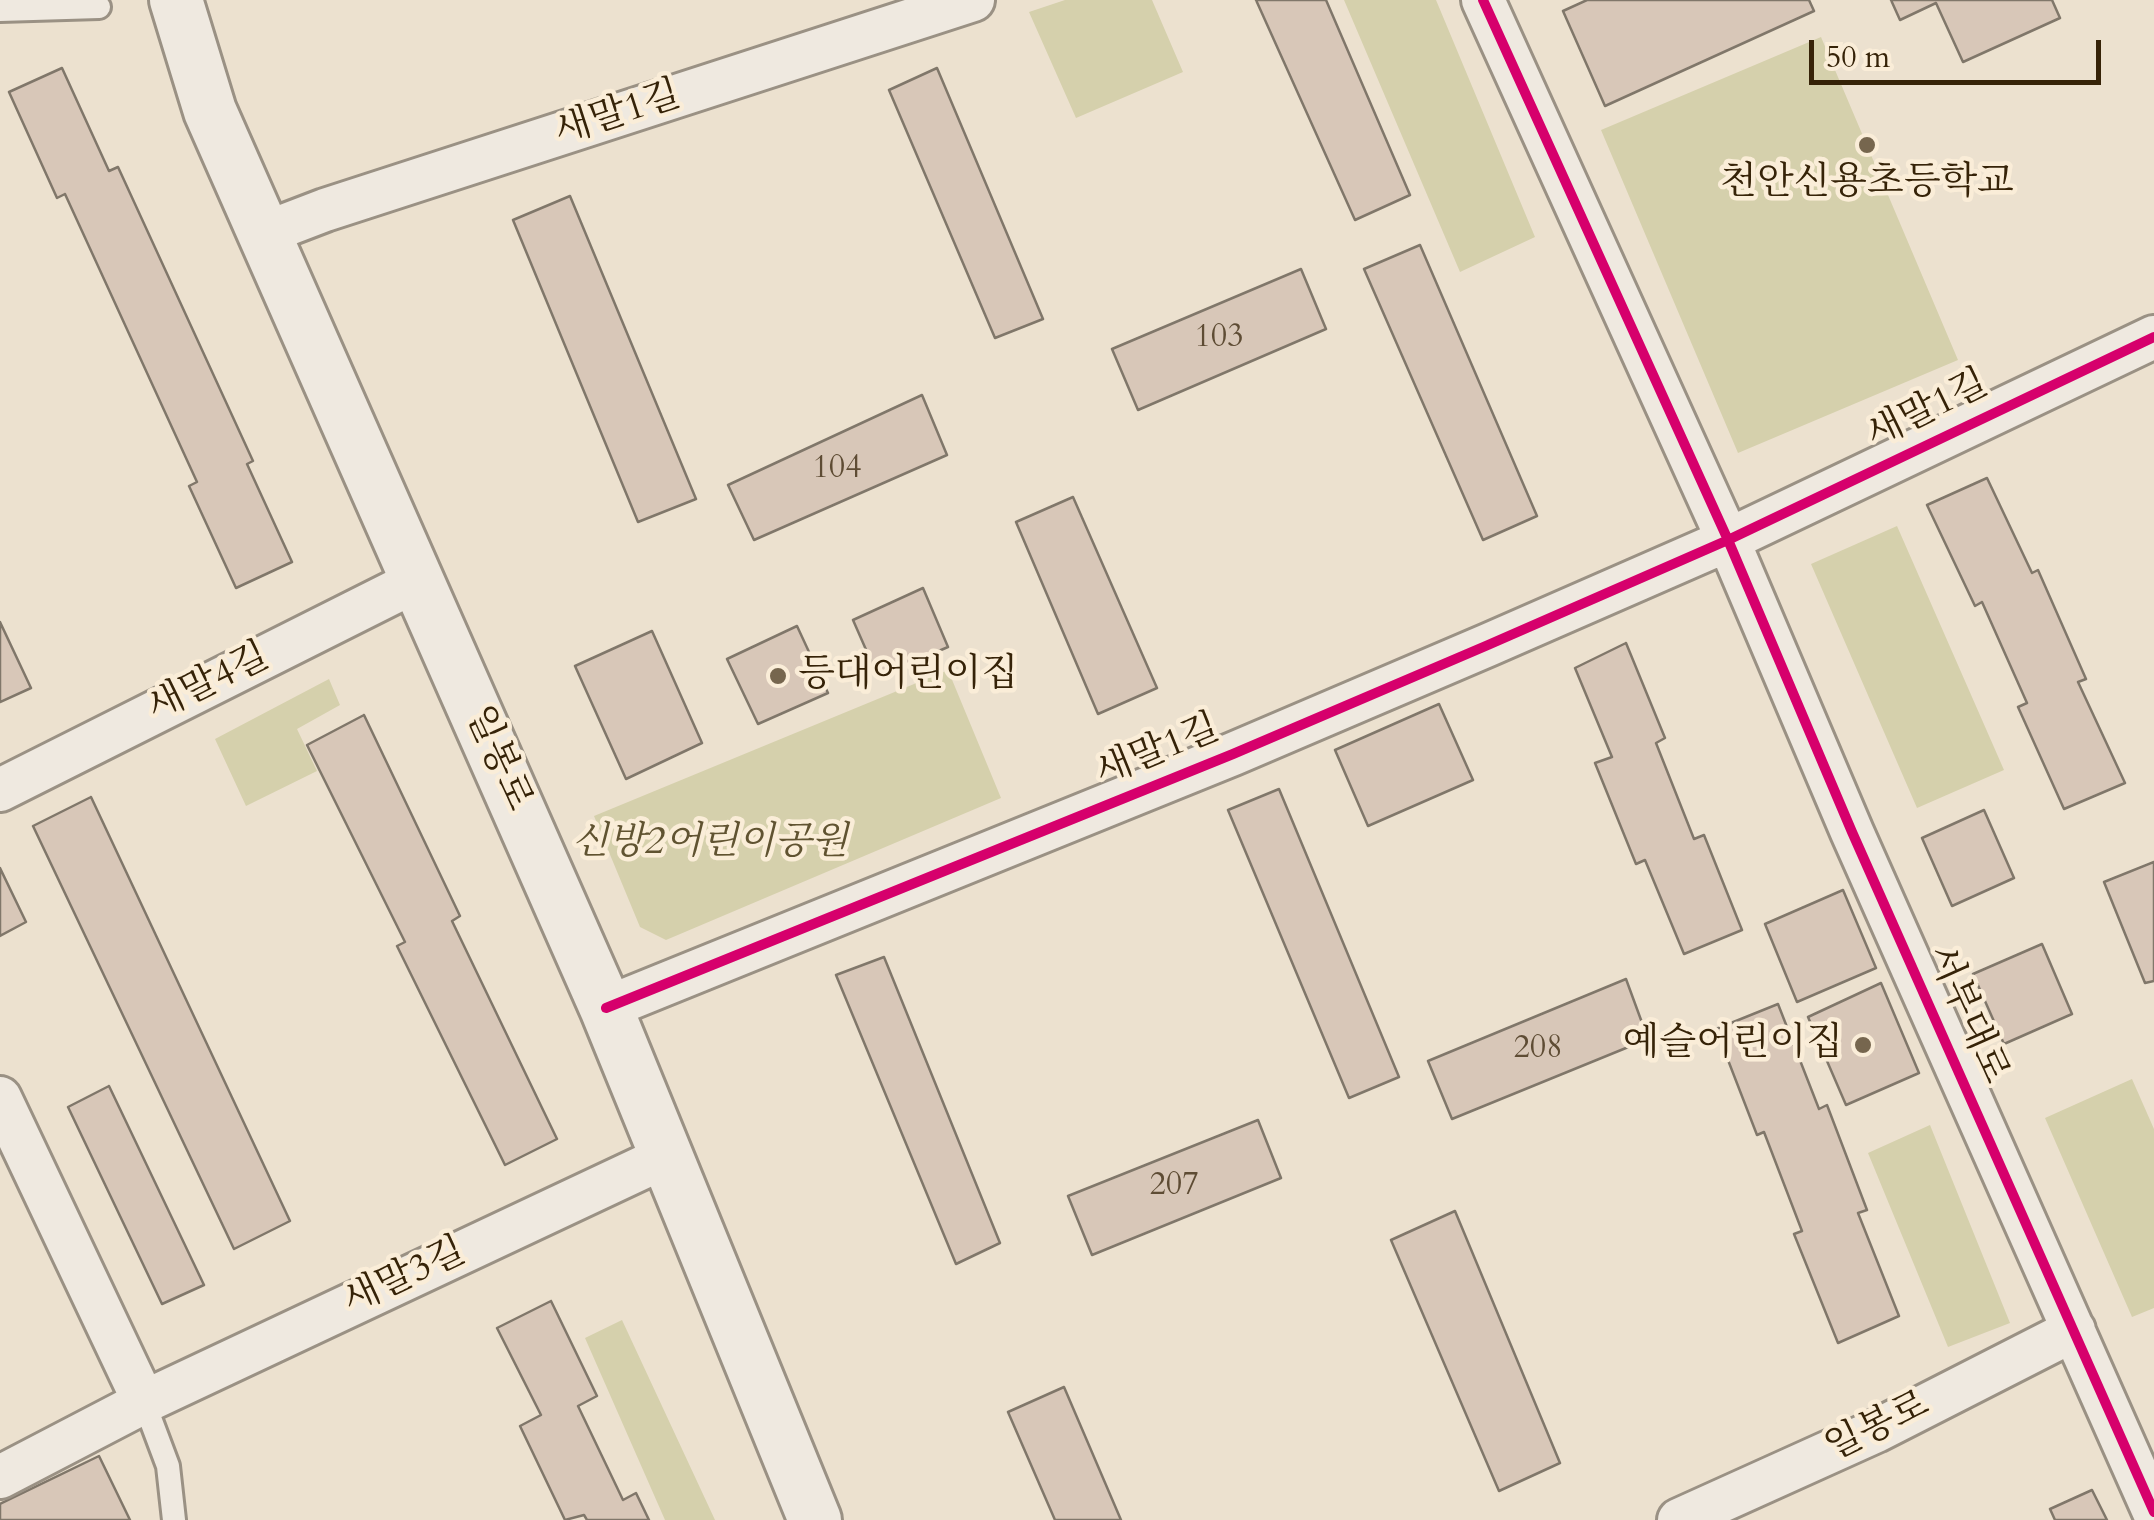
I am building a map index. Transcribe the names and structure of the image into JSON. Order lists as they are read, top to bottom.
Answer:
{
  "streets": {
    "street": [
      "새말1길",
      "새말4길",
      "일봉로",
      "서부대로",
      "새말3길"
    ]
  },
  "crossings": [
    ["새말1길", "일봉로"],
    ["새말1길", "서부대로"],
    ["새말4길", "일봉로"],
    ["일봉로", "서부대로"],
    ["일봉로", "새말3길"]
  ],
  "parks": ["신방2어린이공원"],
  "places": ["천안신용초등학교", "등대어린이집", "예슬어린이집"],
  "house_numbers": [
    "103",
    "104",
    "208",
    "207"
  ],
  "scale_bar": "50 m"
}
